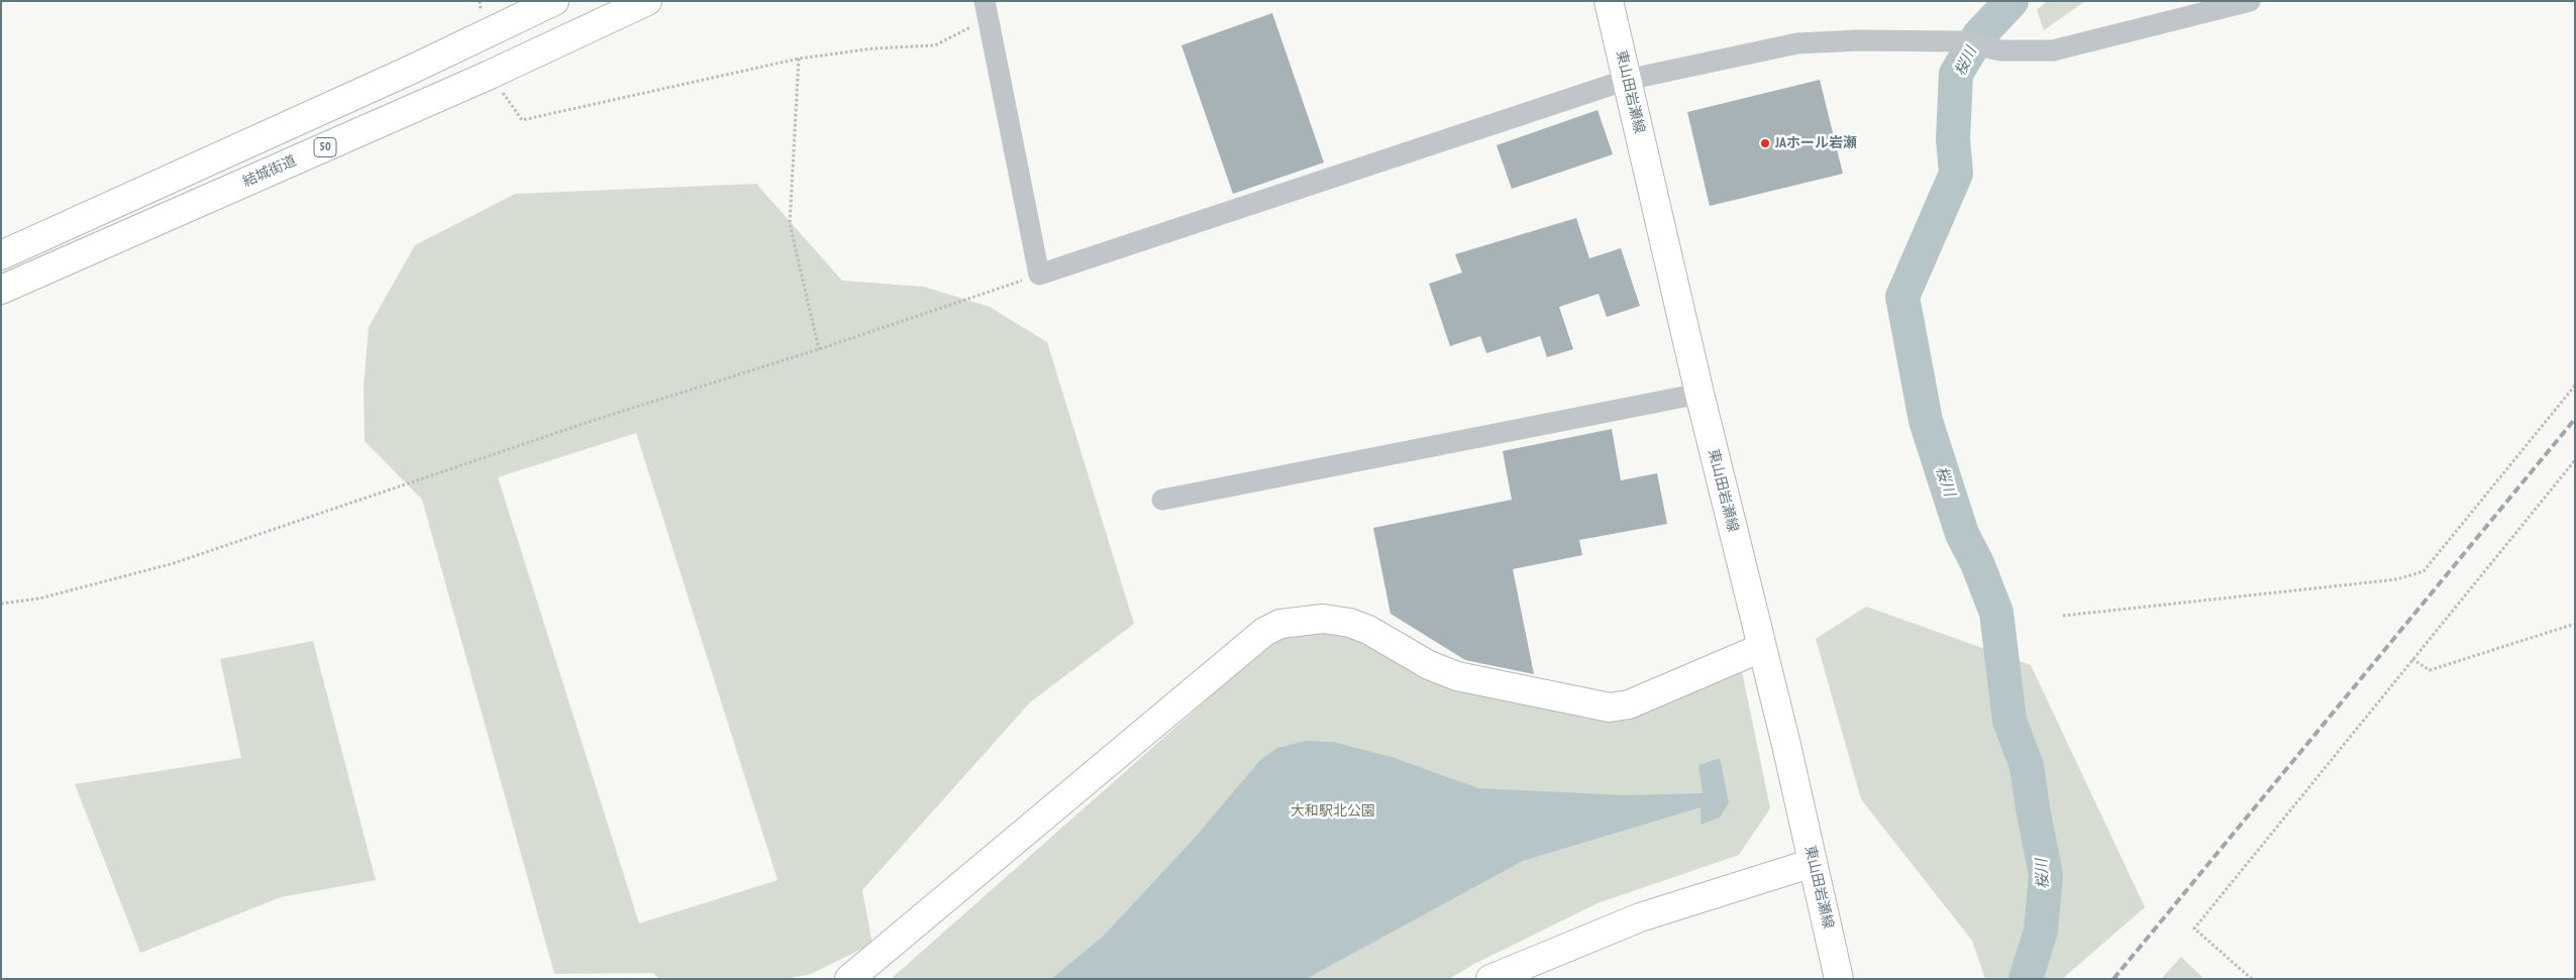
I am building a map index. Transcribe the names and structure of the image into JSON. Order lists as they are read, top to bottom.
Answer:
{
  "streets": {
    "main road": ["東山田岩瀬線", "50", "結城街道"]
  },
  "water": ["桜川"],
  "parks": ["大和駅北公園"],
  "places": ["JAホール岩瀬"]
}
